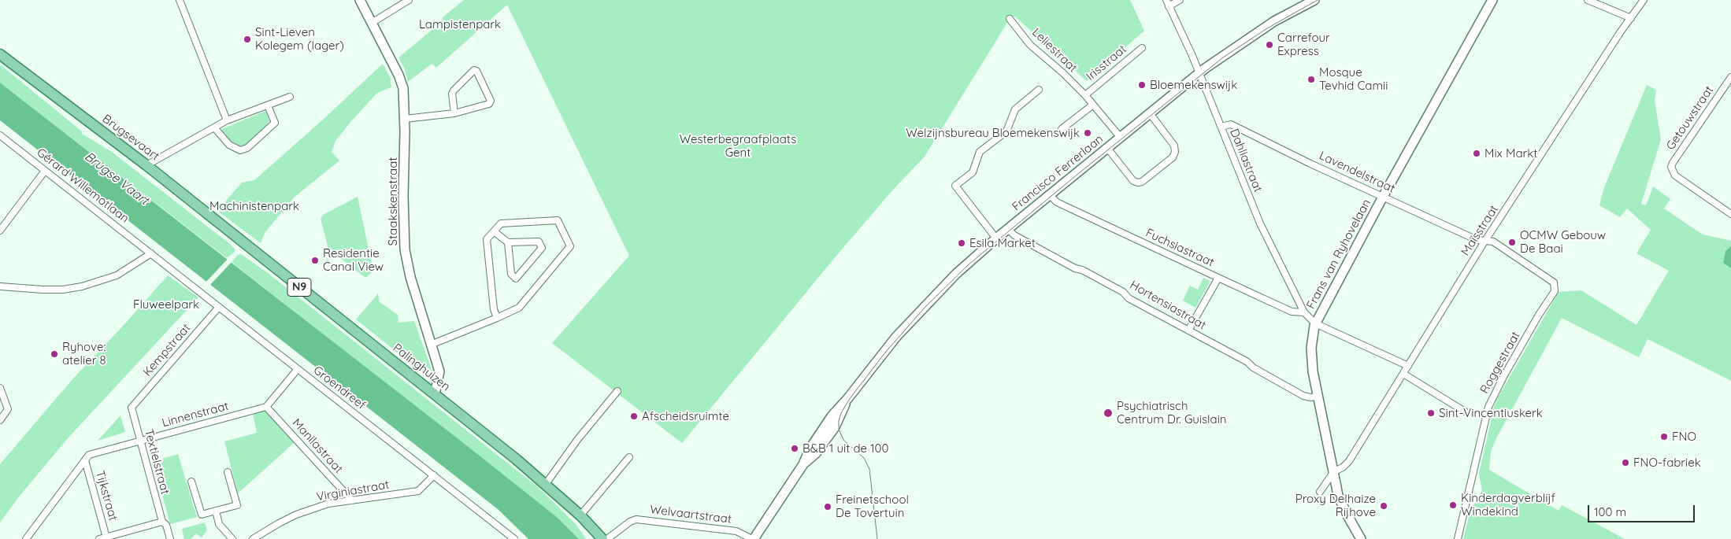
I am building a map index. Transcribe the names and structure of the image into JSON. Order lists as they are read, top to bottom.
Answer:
{
  "streets": {
    "main road": ["Brugsevaart", "N9", "Palinghuizen"],
    "street": [
      "Leliestraat",
      "Irisstraat",
      "Getouwstraat",
      "Dahliastraat",
      "Lavendelstraat",
      "Francisco Ferrerlaan",
      "Gérard Willemotlaan",
      "Staakskenstraat",
      "Maïsstraat",
      "Fuchsiastraat",
      "Frans van Ryhovelaan",
      "Hortensiastraat",
      "Kempstraat",
      "Roggestraat",
      "Groendreef",
      "Linnenstraat",
      "Manilastraat",
      "Textielstraat",
      "Virginiastraat",
      "Tijkstraat",
      "Welvaartstraat"
    ]
  },
  "crossings": [
    ["Leliestraat", "Irisstraat"],
    ["Leliestraat", "Francisco Ferrerlaan"],
    ["Brugsevaart", "Palinghuizen"],
    ["Dahliastraat", "Lavendelstraat"],
    ["Dahliastraat", "Francisco Ferrerlaan"],
    ["Dahliastraat", "Fuchsiastraat"],
    ["Dahliastraat", "Frans van Ryhovelaan"],
    ["Lavendelstraat", "Maïsstraat"],
    ["Lavendelstraat", "Frans van Ryhovelaan"],
    ["Lavendelstraat", "Roggestraat"],
    ["Francisco Ferrerlaan", "Fuchsiastraat"],
    ["Francisco Ferrerlaan", "Hortensiastraat"],
    ["Francisco Ferrerlaan", "Welvaartstraat"],
    ["Gérard Willemotlaan", "Groendreef"],
    ["Staakskenstraat", "Palinghuizen"],
    ["Maïsstraat", "Frans van Ryhovelaan"],
    ["Maïsstraat", "Roggestraat"],
    ["Frans van Ryhovelaan", "Hortensiastraat"],
    ["Kempstraat", "Groendreef"],
    ["Kempstraat", "Textielstraat"],
    ["Groendreef", "Virginiastraat"],
    ["Linnenstraat", "Manilastraat"],
    ["Linnenstraat", "Textielstraat"],
    ["Linnenstraat", "Tijkstraat"],
    ["Manilastraat", "Virginiastraat"]
  ],
  "water": ["Brugse Vaart"],
  "parks": [
    "Lampistenpark",
    "Westerbegraafplaats Gent",
    "Machinistenpark",
    "Fluweelpark"
  ],
  "places": [
    "Sint-Lieven Kolegem (lager)",
    "Carrefour Express",
    "Mosque Tevhid Camii",
    "Bloemekenswijk",
    "Welzijnsbureau Bloemekenswijk",
    "Mix Markt",
    "OCMW Gebouw De Baai",
    "Esila Market",
    "Residentie Canal View",
    "Ryhove: atelier 8",
    "Psychiatrisch Centrum Dr. Guislain",
    "Sint-Vincentiuskerk",
    "Afscheidsruimte",
    "FNO",
    "B&B 1 uit de 100",
    "FNO-fabriek",
    "Kinderdagverblijf Windekind",
    "Proxy Delhaize Rijhove",
    "Freinetschool De Tovertuin"
  ],
  "scale_bar": "100 m"
}
